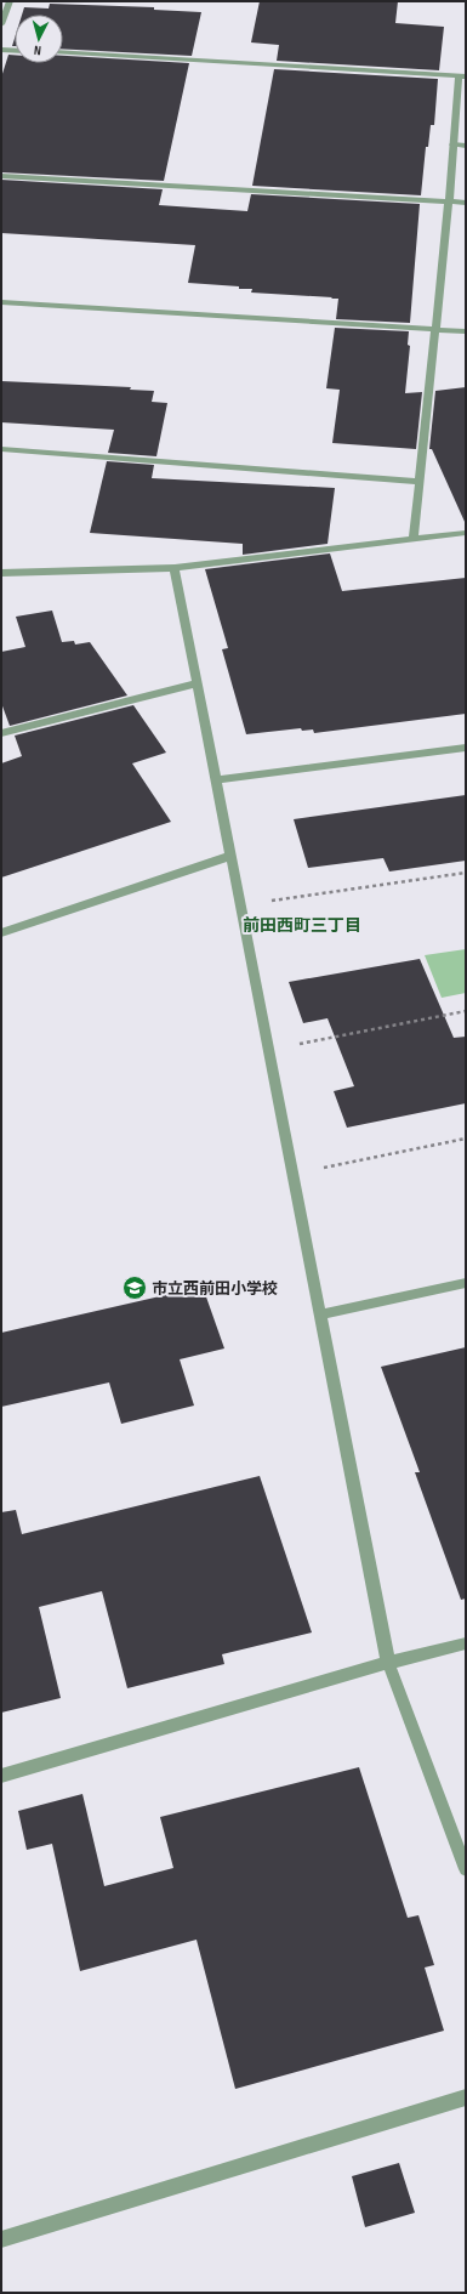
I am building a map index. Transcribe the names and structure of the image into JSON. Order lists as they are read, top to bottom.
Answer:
{
  "districts": ["前田西町三丁目"],
  "places": {
    "school or university": ["市立西前田小学校"]
  },
  "north": "bottom"
}
